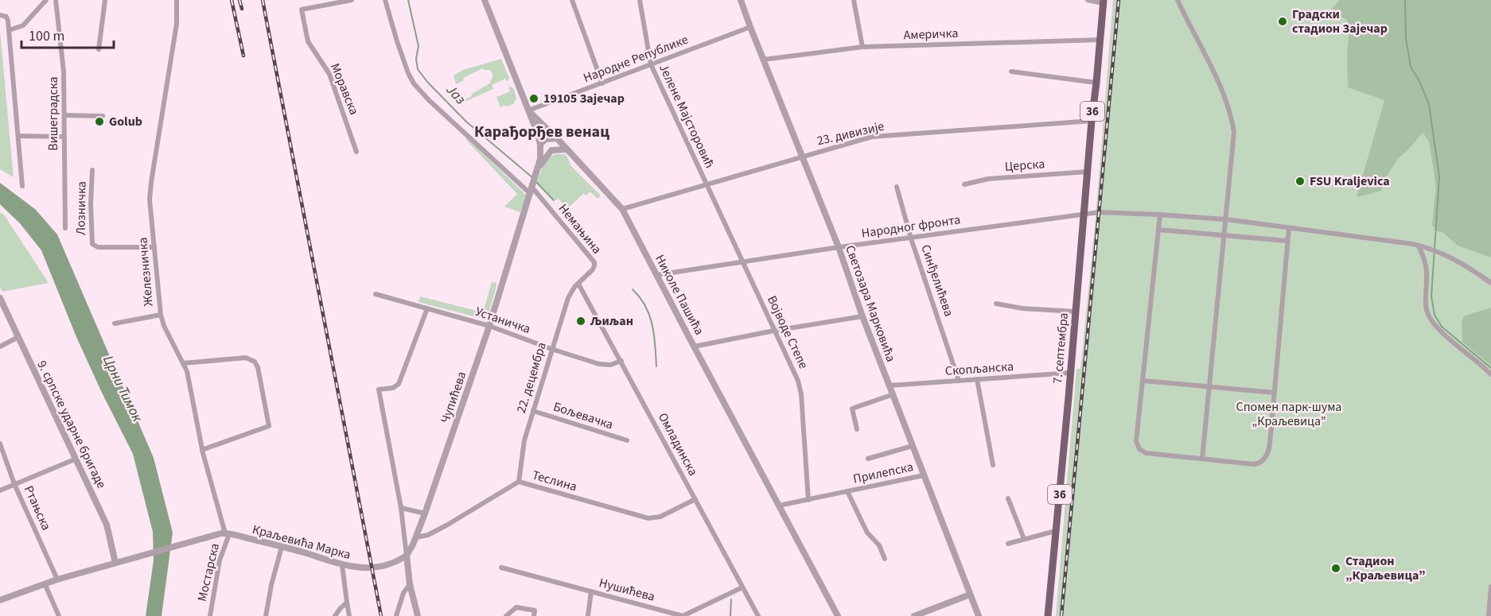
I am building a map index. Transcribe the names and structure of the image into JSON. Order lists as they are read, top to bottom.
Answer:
{
  "streets": {
    "main road": ["36", "7. септембра"],
    "street": [
      "Америчка",
      "Народне Републике",
      "Моравска",
      "Вишеградска",
      "Јелене Мајсторовић",
      "23. дивизије",
      "Церска",
      "Лозничка",
      "Народног фронта",
      "Немањина",
      "Железничка",
      "Синђелићева",
      "Николе Пашића",
      "Светозара Марковића",
      "Устаничка",
      "Војводе Степе",
      "Скопљанска",
      "22. децембра",
      "Чупићева",
      "Бољевачка",
      "9. српске ударне бригаде",
      "Омладинска",
      "Прилепска",
      "Теслина",
      "Ртањска",
      "Краљевића Марка",
      "Мостарска",
      "Нушићева"
    ]
  },
  "crossings": [
    ["Америчка", "Светозара Марковића"],
    ["Америчка", "7. септембра"],
    ["Народне Републике", "Јелене Мајсторовић"],
    ["Народне Републике", "Николе Пашића"],
    ["Народне Републике", "Светозара Марковића"],
    ["Јелене Мајсторовић", "23. дивизије"],
    ["Јелене Мајсторовић", "Војводе Степе"],
    ["23. дивизије", "Николе Пашића"],
    ["23. дивизије", "Светозара Марковића"],
    ["23. дивизије", "Војводе Степе"],
    ["23. дивизије", "7. септембра"],
    ["Церска", "7. септембра"],
    ["Лозничка", "Железничка"],
    ["Народног фронта", "Синђелићева"],
    ["Народног фронта", "Николе Пашића"],
    ["Народног фронта", "Светозара Марковића"],
    ["Народног фронта", "Војводе Степе"],
    ["Народног фронта", "7. септембра"],
    ["Немањина", "22. децембра"],
    ["Немањина", "Чупићева"],
    ["Немањина", "Омладинска"],
    ["Железничка", "Краљевића Марка"],
    ["Железничка", "Мостарска"],
    ["Синђелићева", "Скопљанска"],
    ["Николе Пашића", "Прилепска"],
    ["Светозара Марковића", "Скопљанска"],
    ["Светозара Марковића", "Прилепска"],
    ["Устаничка", "22. децембра"],
    ["Устаничка", "Чупићева"],
    ["Устаничка", "Омладинска"],
    ["Војводе Степе", "Прилепска"],
    ["7. септембра", "Скопљанска"],
    ["22. децембра", "Бољевачка"],
    ["22. децембра", "Омладинска"],
    ["22. децембра", "Теслина"],
    ["Чупићева", "Теслина"],
    ["Чупићева", "Краљевића Марка"],
    ["9. српске ударне бригаде", "Краљевића Марка"],
    ["Омладинска", "Теслина"],
    ["Омладинска", "Нушићева"],
    ["Ртањска", "Краљевића Марка"],
    ["Краљевића Марка", "Мостарска"]
  ],
  "districts": ["Карађорђев венац"],
  "water": ["Јаз", "Црни Тимок"],
  "parks": ["Спомен парк-шума „Краљевица”"],
  "places": [
    "Градски стадион Зајечар",
    "19105 Зајечар",
    "Golub",
    "FSU Kraljevica",
    "Љиљан",
    "Стадион „Краљевица”"
  ],
  "scale_bar": "100 m"
}
